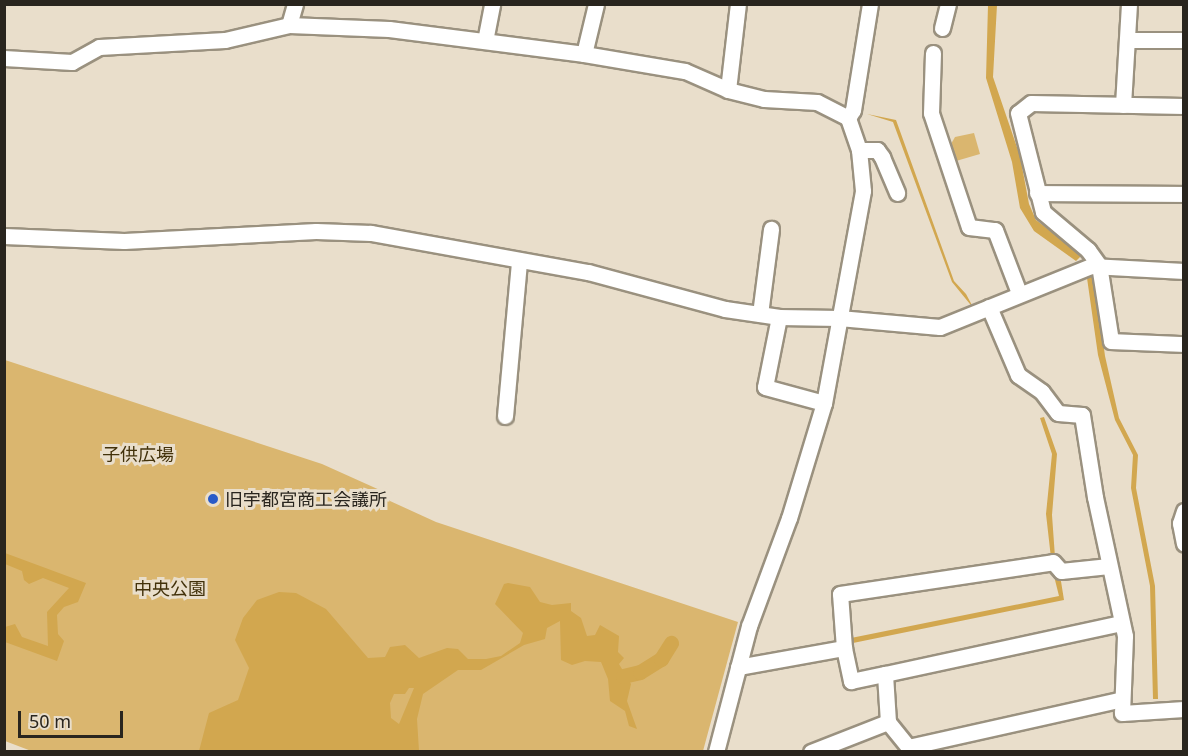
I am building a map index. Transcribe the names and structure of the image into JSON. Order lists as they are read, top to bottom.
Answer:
{
  "parks": ["子供広場", "中央公園"],
  "places": ["旧宇都宮商工会議所"],
  "scale_bar": "50 m"
}
